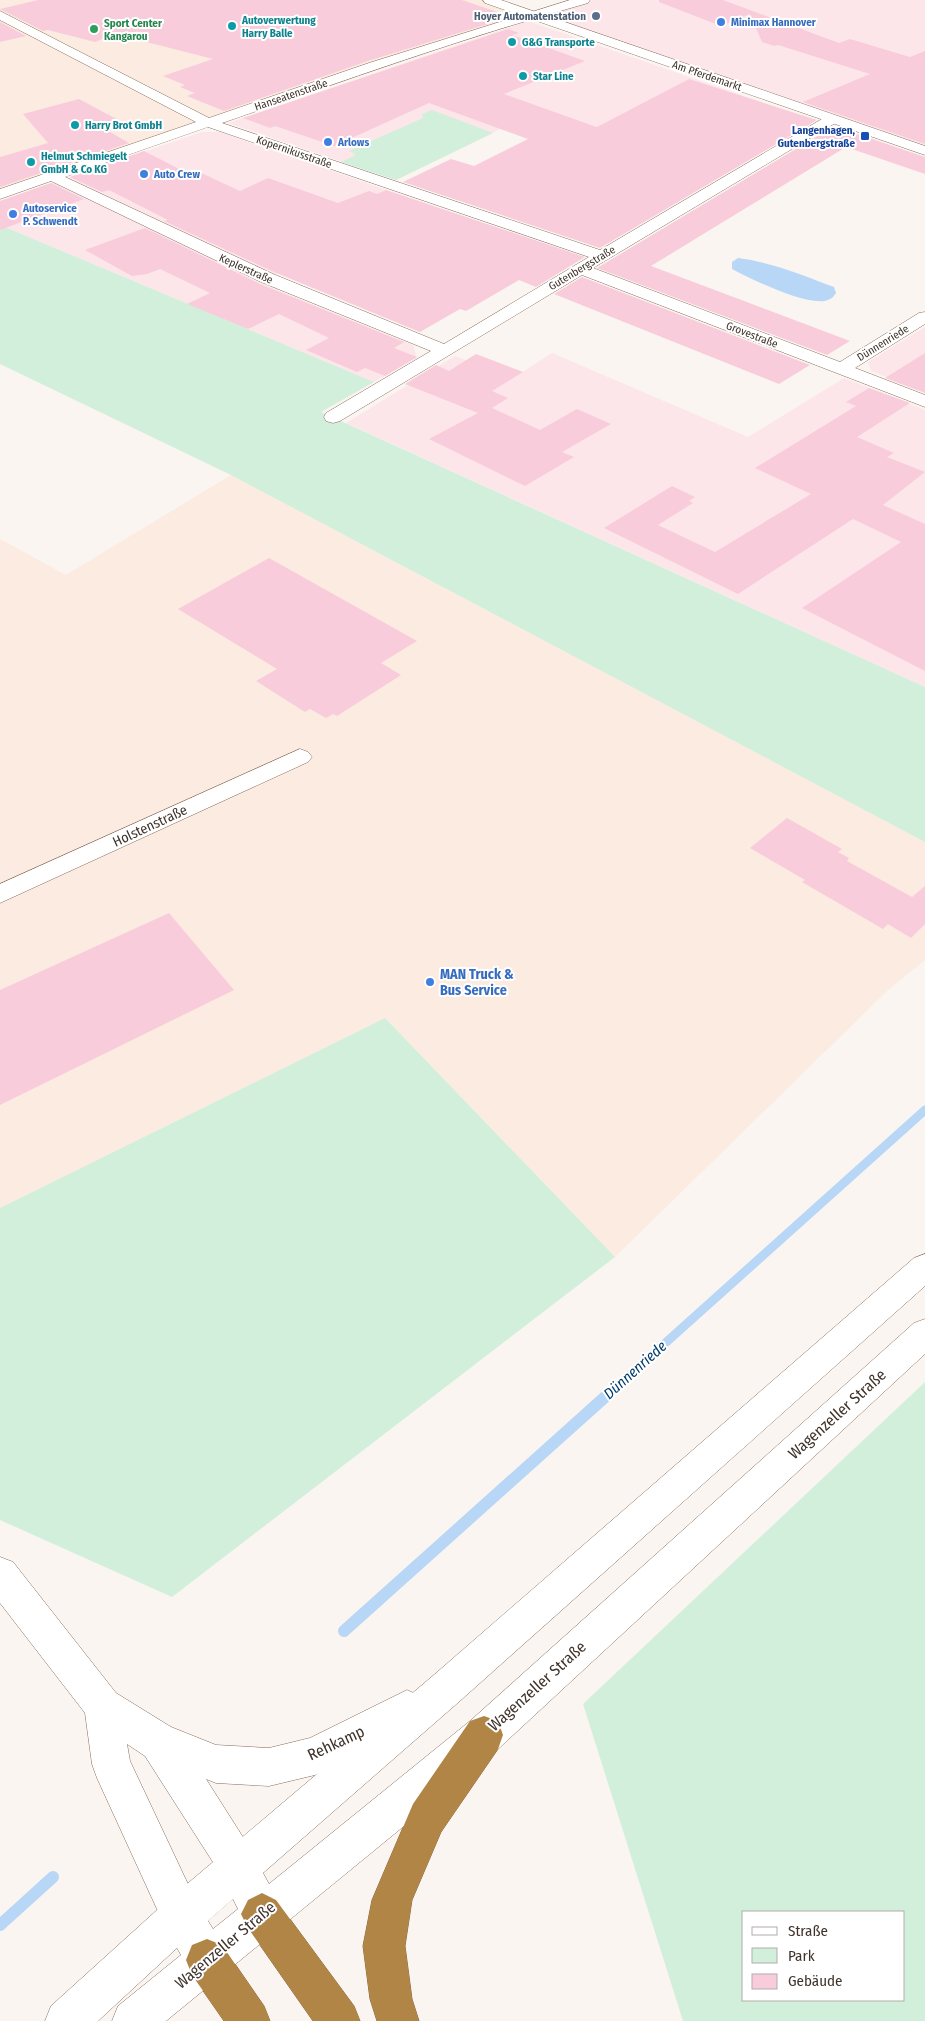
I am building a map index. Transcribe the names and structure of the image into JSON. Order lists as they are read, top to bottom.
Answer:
{
  "streets": {
    "street": [
      "Am Pferdemarkt",
      "Hanseatenstraße",
      "Kopernikusstraße",
      "Gutenbergstraße",
      "Keplerstraße",
      "Grovestraße",
      "Dünnenriede",
      "Holstenstraße",
      "Wagenzeller Straße",
      "Rehkamp"
    ]
  },
  "crossings": [
    ["Am Pferdemarkt", "Hanseatenstraße"],
    ["Am Pferdemarkt", "Gutenbergstraße"],
    ["Hanseatenstraße", "Kopernikusstraße"],
    ["Hanseatenstraße", "Keplerstraße"],
    ["Kopernikusstraße", "Gutenbergstraße"],
    ["Gutenbergstraße", "Keplerstraße"],
    ["Gutenbergstraße", "Grovestraße"],
    ["Grovestraße", "Dünnenriede"],
    ["Wagenzeller Straße", "Rehkamp"]
  ],
  "water": ["Dünnenriede"],
  "places": {
    "other": [
      "Hoyer Automatenstation",
      "Minimax Hannover",
      "Autoverwertung Harry Balle",
      "Sport Center Kangarou",
      "G&G Transporte",
      "Star Line",
      "Harry Brot GmbH",
      "Arlows",
      "Helmut Schmiegelt GmbH & Co KG",
      "Auto Crew",
      "Autoservice P. Schwendt",
      "MAN Truck & Bus Service"
    ],
    "transit": ["Langenhagen, Gutenbergstraße"]
  },
  "legend": ["Straße", "Park", "Gebäude"]
}
